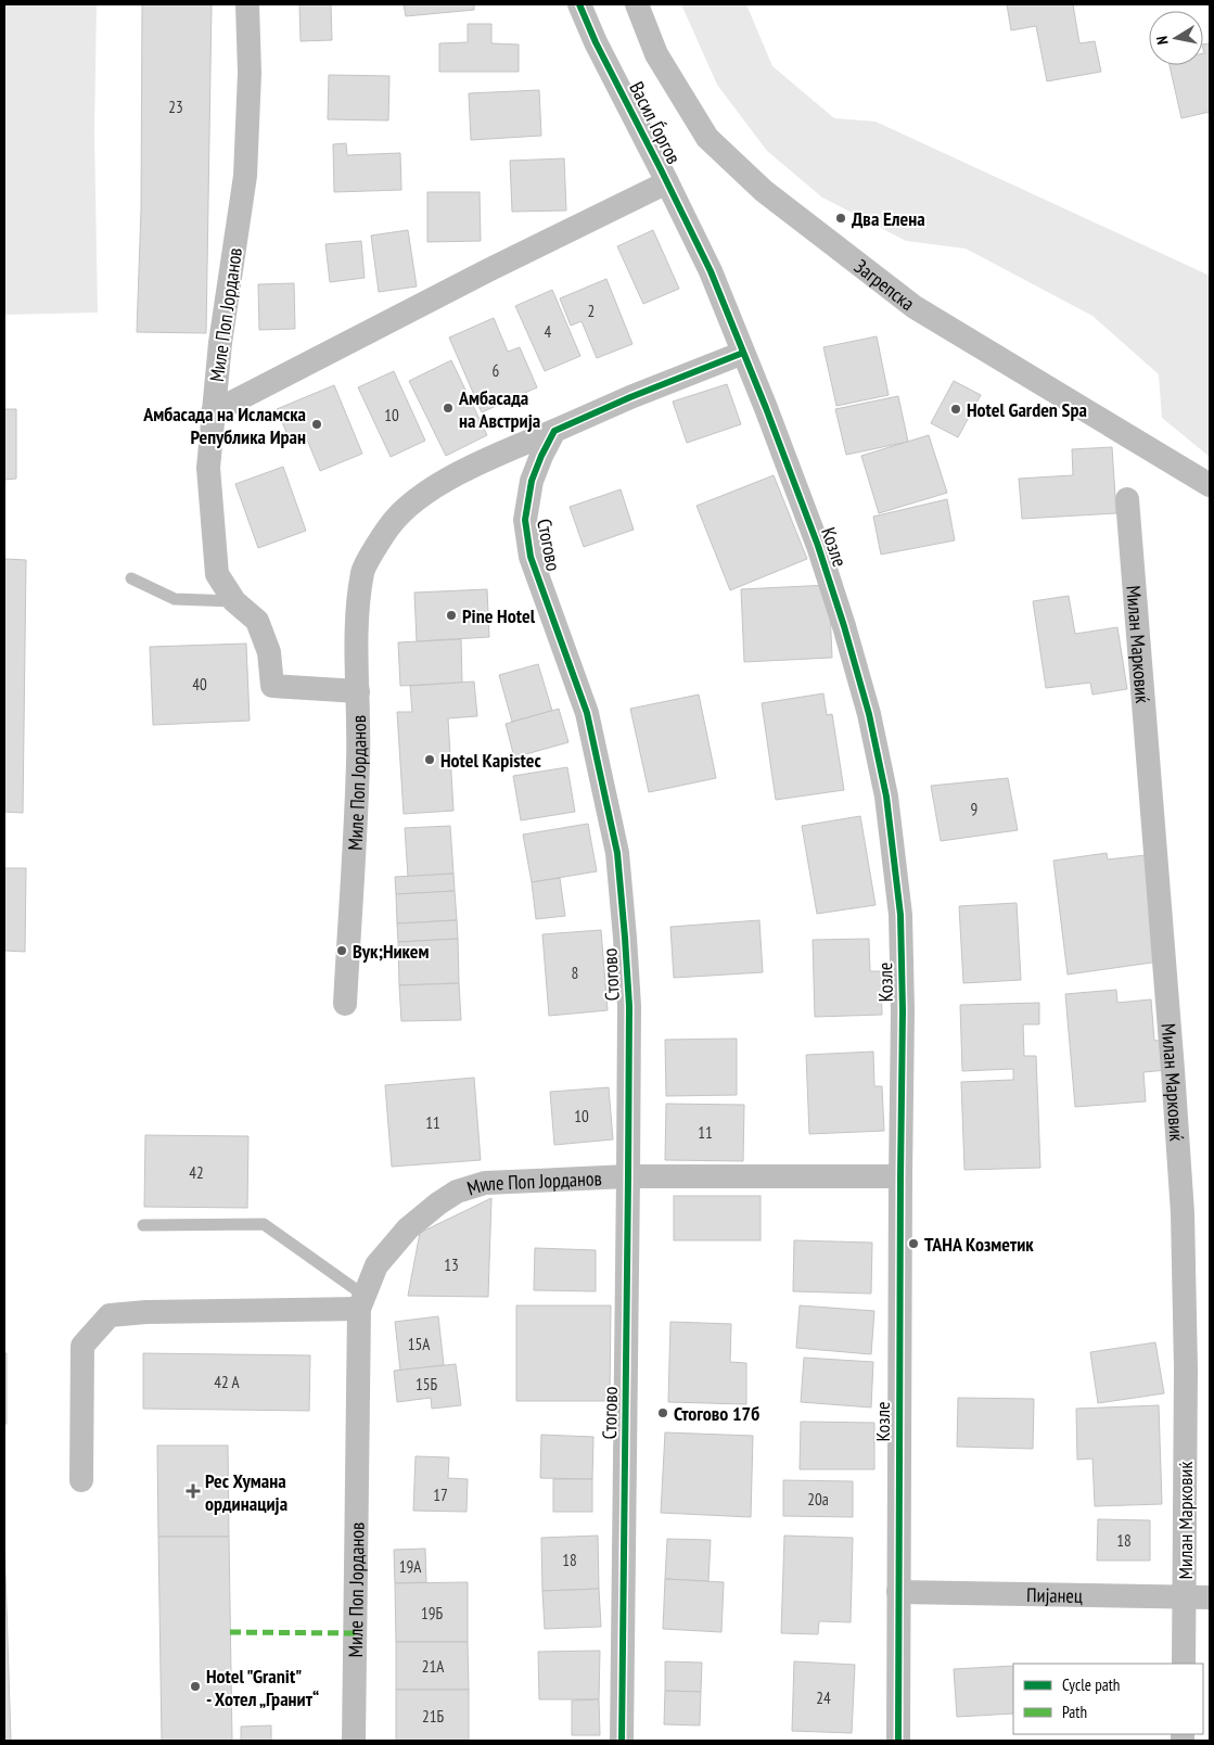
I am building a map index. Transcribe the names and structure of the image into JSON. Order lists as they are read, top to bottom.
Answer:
{
  "streets": {
    "street": [
      "Васил Ѓоргов",
      "Загрепска",
      "Миле Поп Јорданов",
      "Стогово",
      "Козле",
      "Милан Марковиќ",
      "Пијанец"
    ]
  },
  "crossings": [
    ["Васил Ѓоргов", "Козле"],
    ["Миле Поп Јорданов", "Стогово"],
    ["Миле Поп Јорданов", "Козле"],
    ["Козле", "Пијанец"],
    ["Милан Марковиќ", "Пијанец"]
  ],
  "places": {
    "other": [
      "Два Елена",
      "Амбасада на Австрија",
      "Hotel Garden Spa",
      "Амбасада на Исламска Република Иран",
      "Pine Hotel",
      "Hotel Kapistec",
      "Вук;Никем",
      "ТАНА Козметик",
      "Стогово 17б",
      "Hotel \"Granit\" - Хотел „Гранит“"
    ],
    "health": ["Рес Хумана ординација"]
  },
  "house_numbers": [
    "23",
    "2",
    "4",
    "6",
    "10",
    "40",
    "9",
    "8",
    "10",
    "11",
    "11",
    "42",
    "13",
    "15А",
    "42 А",
    "15Б",
    "17",
    "20a",
    "18",
    "18",
    "19А",
    "19Б",
    "21А",
    "24",
    "21Б"
  ],
  "legend": ["Cycle path", "Path"],
  "north": "left"
}
